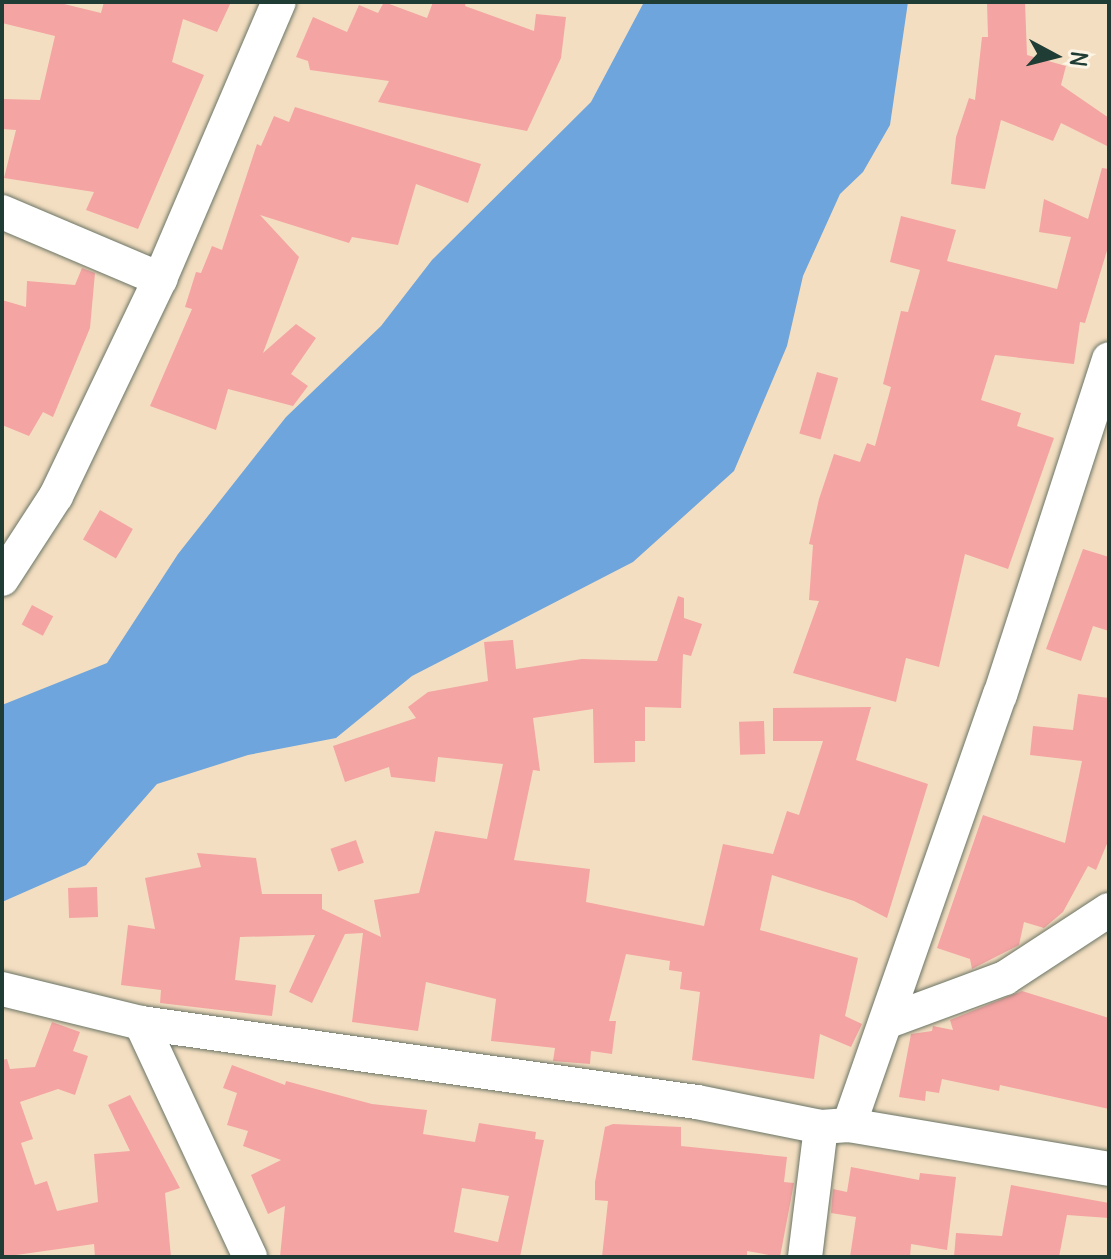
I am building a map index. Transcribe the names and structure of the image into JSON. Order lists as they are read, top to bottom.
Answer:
{
  "north": "right"
}
